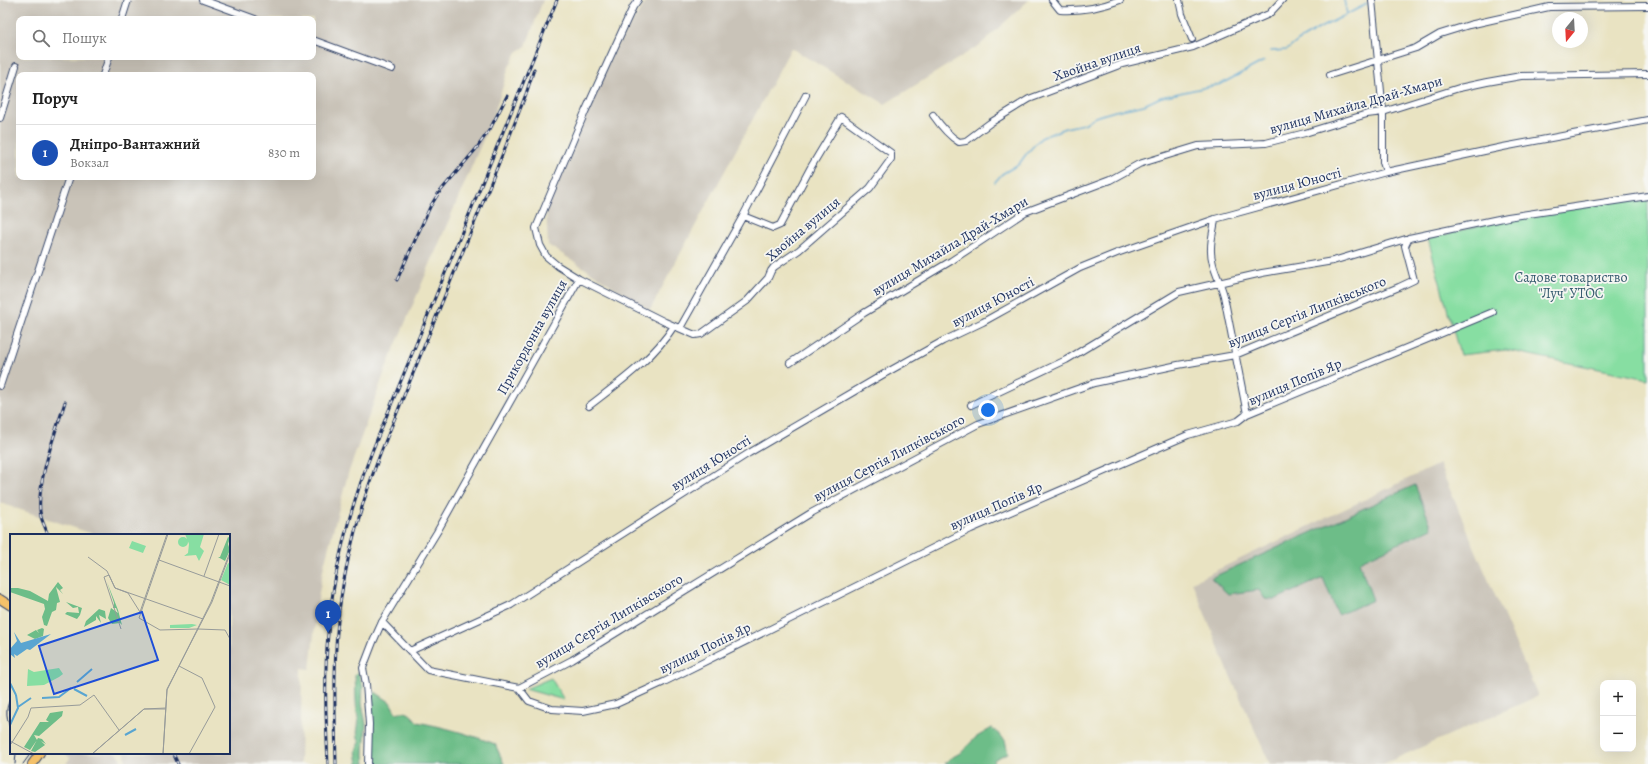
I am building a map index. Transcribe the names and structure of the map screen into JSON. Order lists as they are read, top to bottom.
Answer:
{
  "streets": {
    "street": [
      "Хвойна вулиця",
      "вулиця Михайла Драй-Хмари",
      "вулиця Юності",
      "вулиця Сергія Липківського",
      "Прикордонна вулиця",
      "вулиця Попів Яр"
    ]
  },
  "crossings": [
    ["вулиця Сергія Липківського", "вулиця Попів Яр"]
  ],
  "parks": ["Садове товариство \"Луч\" УТОС"],
  "north": "bottom",
  "page": {
    "search": "Пошук",
    "heading": "Поруч",
    "list": [
      {
        "mark": "1",
        "name": "Дніпро-Вантажний",
        "note": "Вокзал",
        "value": "830 m"
      }
    ],
    "pins": "1",
    "map_buttons": ["+", "−"]
  }
}
